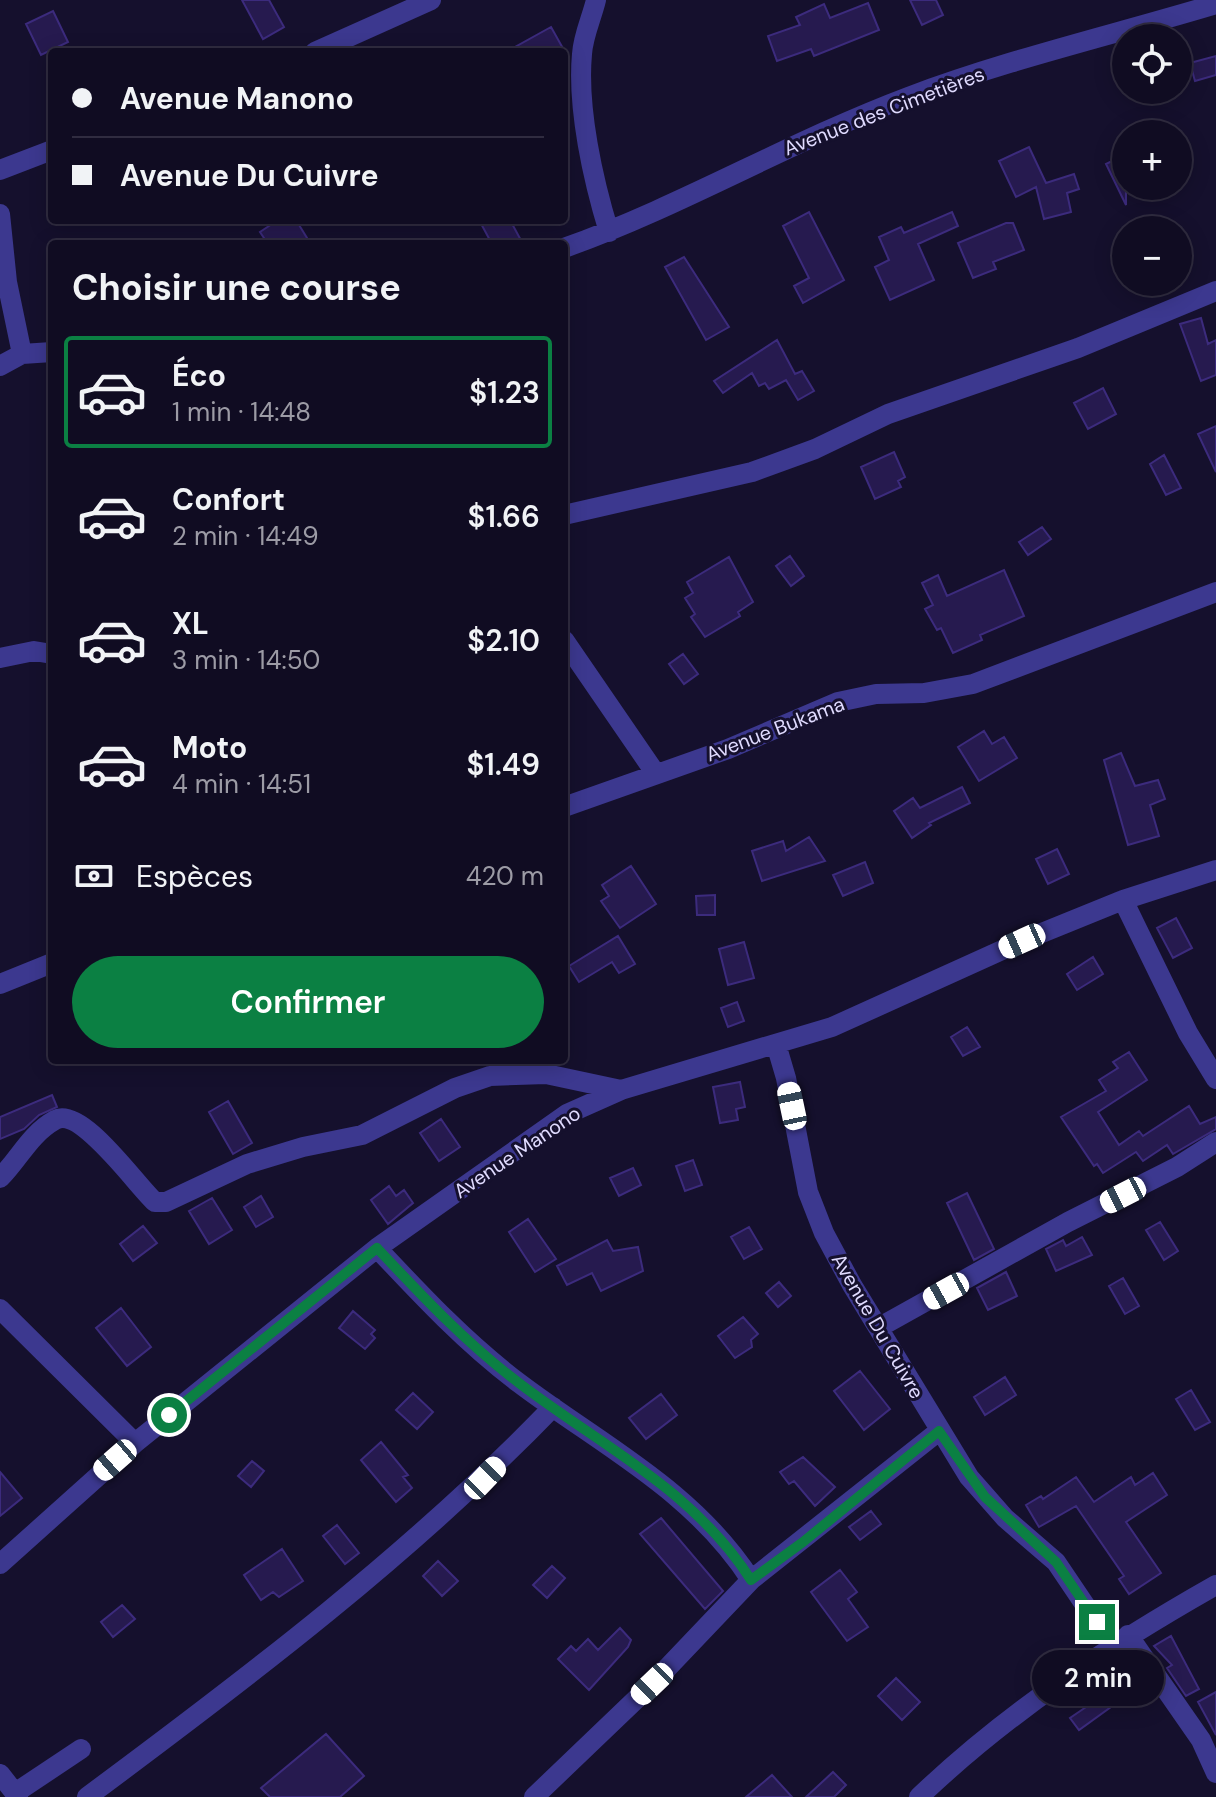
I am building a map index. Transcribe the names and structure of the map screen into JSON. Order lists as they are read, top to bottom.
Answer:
{
  "streets": {
    "street": [
      "Avenue des Cimetières",
      "Avenue Bukama",
      "Avenue Manono",
      "Avenue Du Cuivre"
    ]
  },
  "crossings": [
    ["Avenue Manono", "Avenue Du Cuivre"]
  ],
  "page": {
    "map_buttons": ["+", "−"],
    "banner": ["Avenue Manono", "Avenue Du Cuivre"],
    "heading": "Choisir une course",
    "list": [
      {
        "name": "Éco",
        "note": "1 min · 14:48",
        "value": "$1.23"
      },
      {
        "name": "Confort",
        "note": "2 min · 14:49",
        "value": "$1.66"
      },
      {
        "name": "XL",
        "note": "3 min · 14:50",
        "value": "$2.10"
      },
      {
        "name": "Moto",
        "note": "4 min · 14:51",
        "value": "$1.49"
      }
    ],
    "pay": ["Espèces", "420 m"],
    "buttons": "Confirmer",
    "bubble": "2 min"
  }
}
